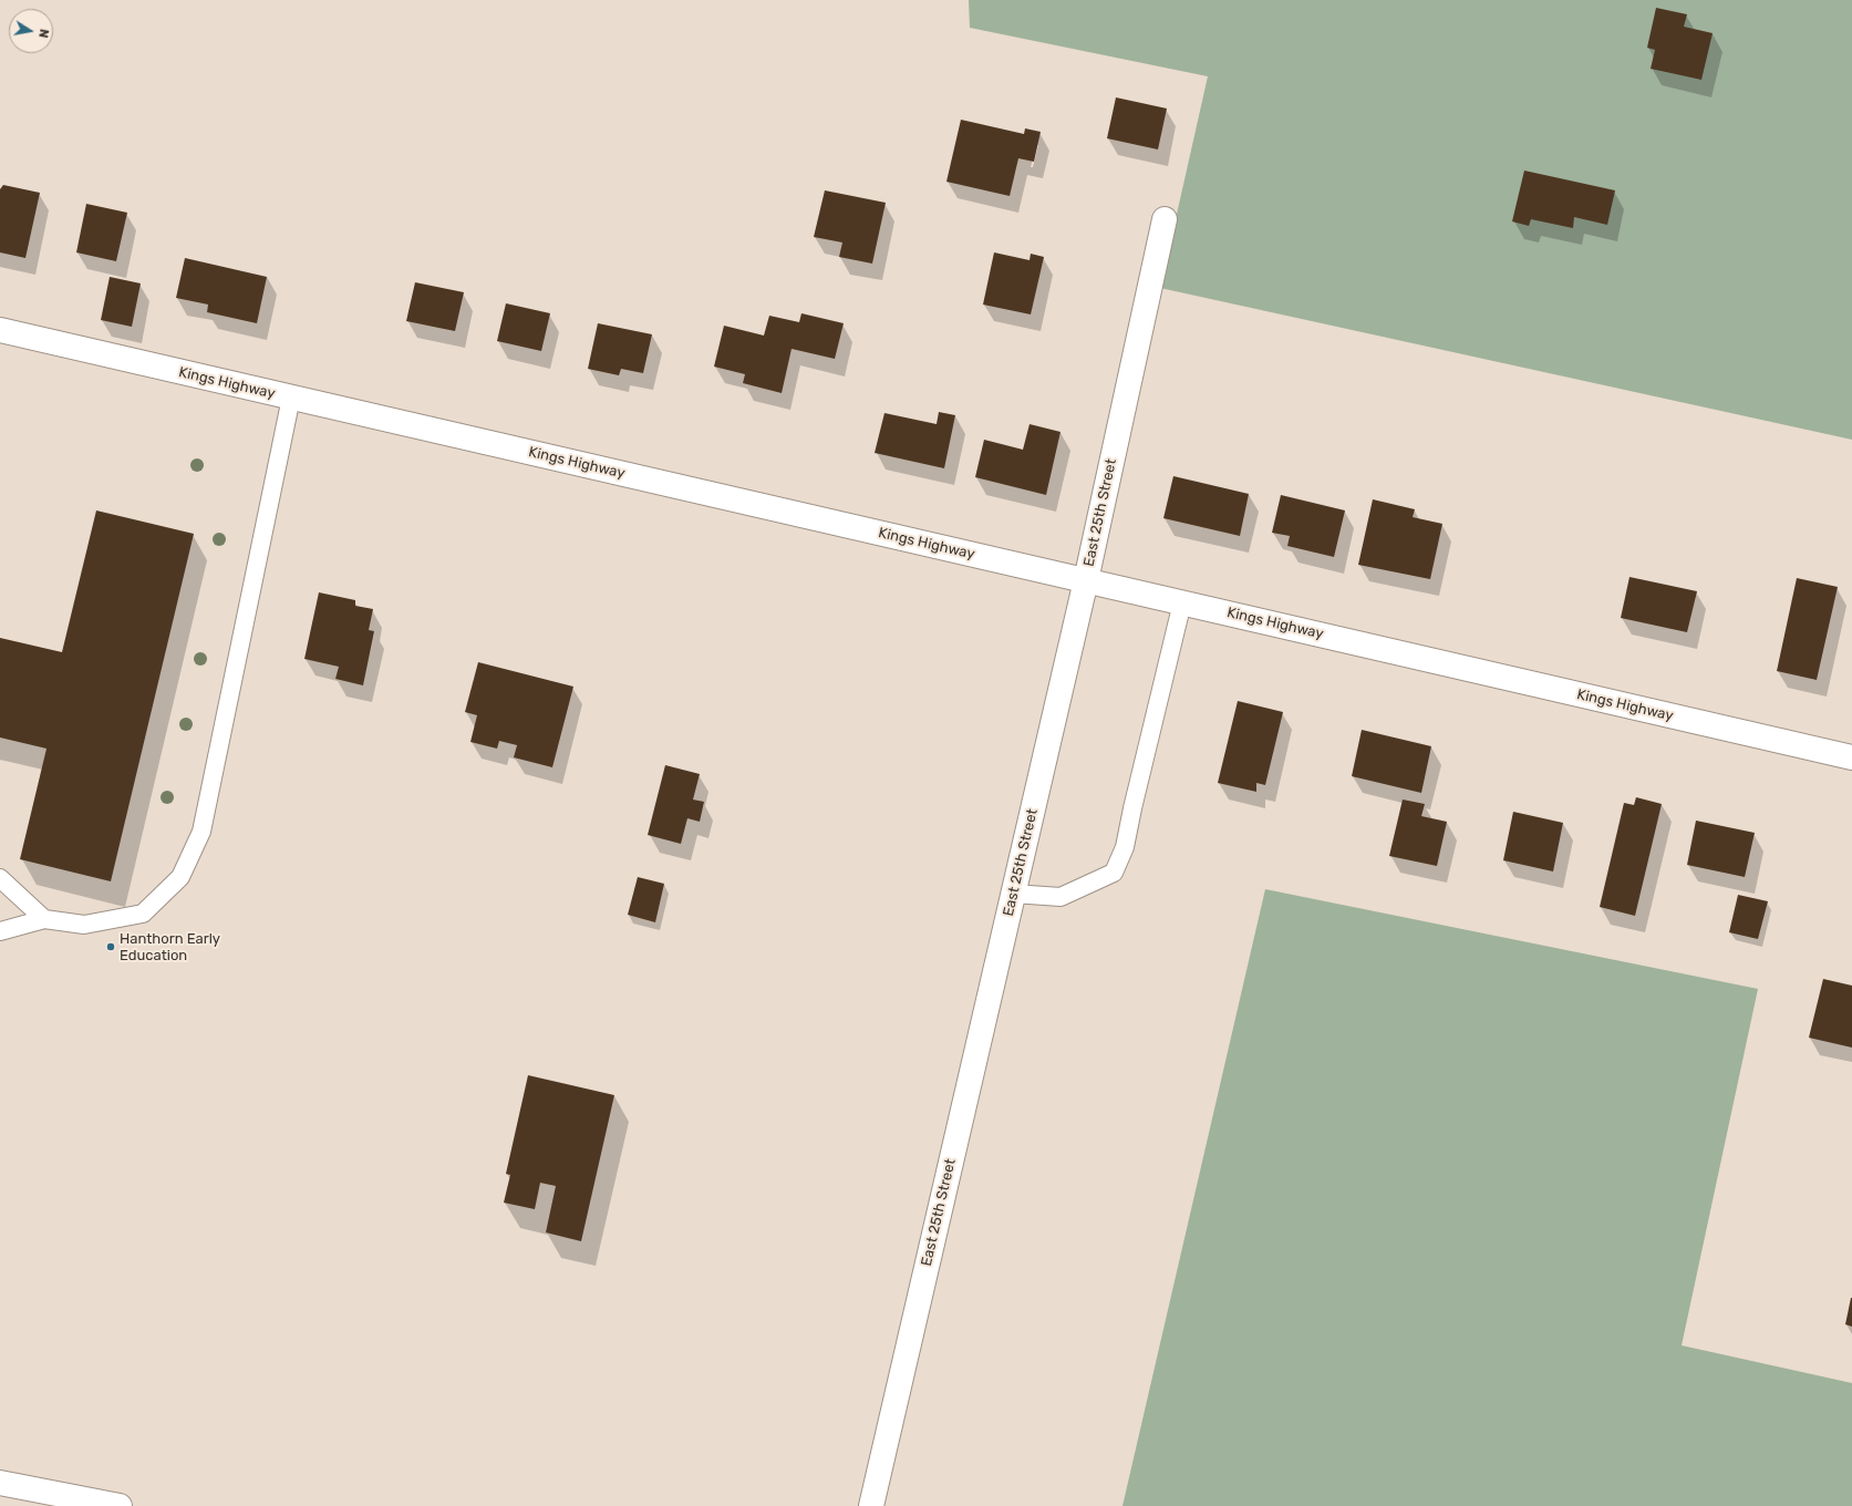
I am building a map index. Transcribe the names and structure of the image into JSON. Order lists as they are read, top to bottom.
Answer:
{
  "streets": {
    "street": ["Kings Highway", "East 25th Street"]
  },
  "crossings": [
    ["Kings Highway", "East 25th Street"]
  ],
  "places": ["Hanthorn Early Education"],
  "north": "right"
}
